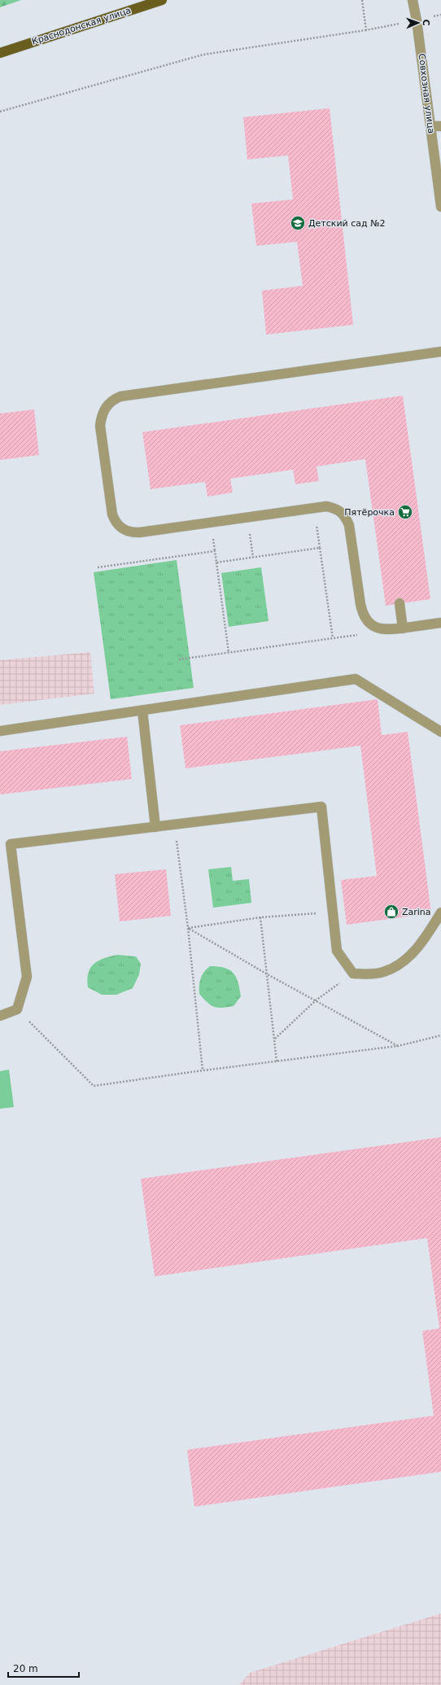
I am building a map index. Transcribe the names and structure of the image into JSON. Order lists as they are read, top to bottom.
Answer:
{
  "streets": {
    "main road": ["Краснодонская улица"],
    "street": ["Совхозная улица"]
  },
  "places": {
    "school or university": ["Детский сад №2"],
    "supermarket": ["Пятёрочка"],
    "shop": ["Zarina"]
  },
  "scale_bar": "20 m",
  "north": "right"
}
